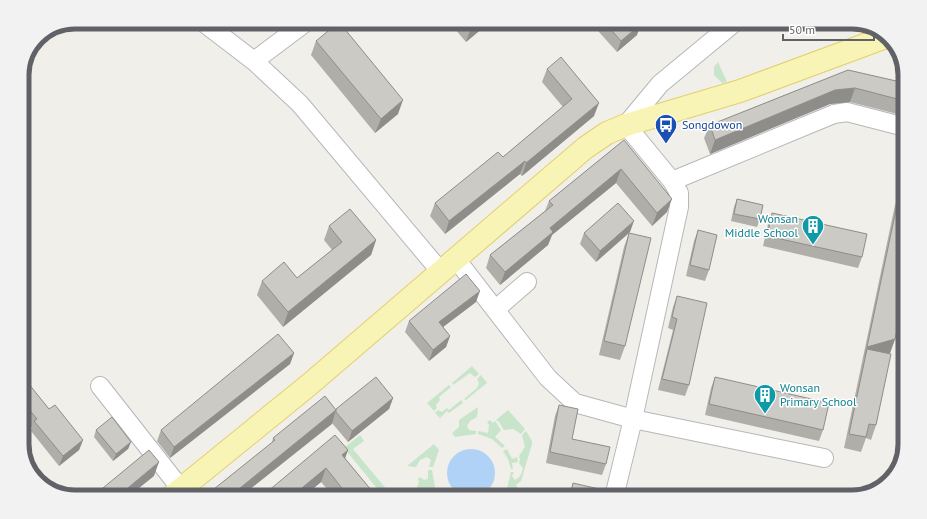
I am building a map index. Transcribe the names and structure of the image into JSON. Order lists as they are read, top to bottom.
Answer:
{
  "places": {
    "bus stop": ["Songdowon"],
    "building": ["Wonsan Middle School", "Wonsan Primary School"]
  },
  "scale_bar": "50 m"
}
